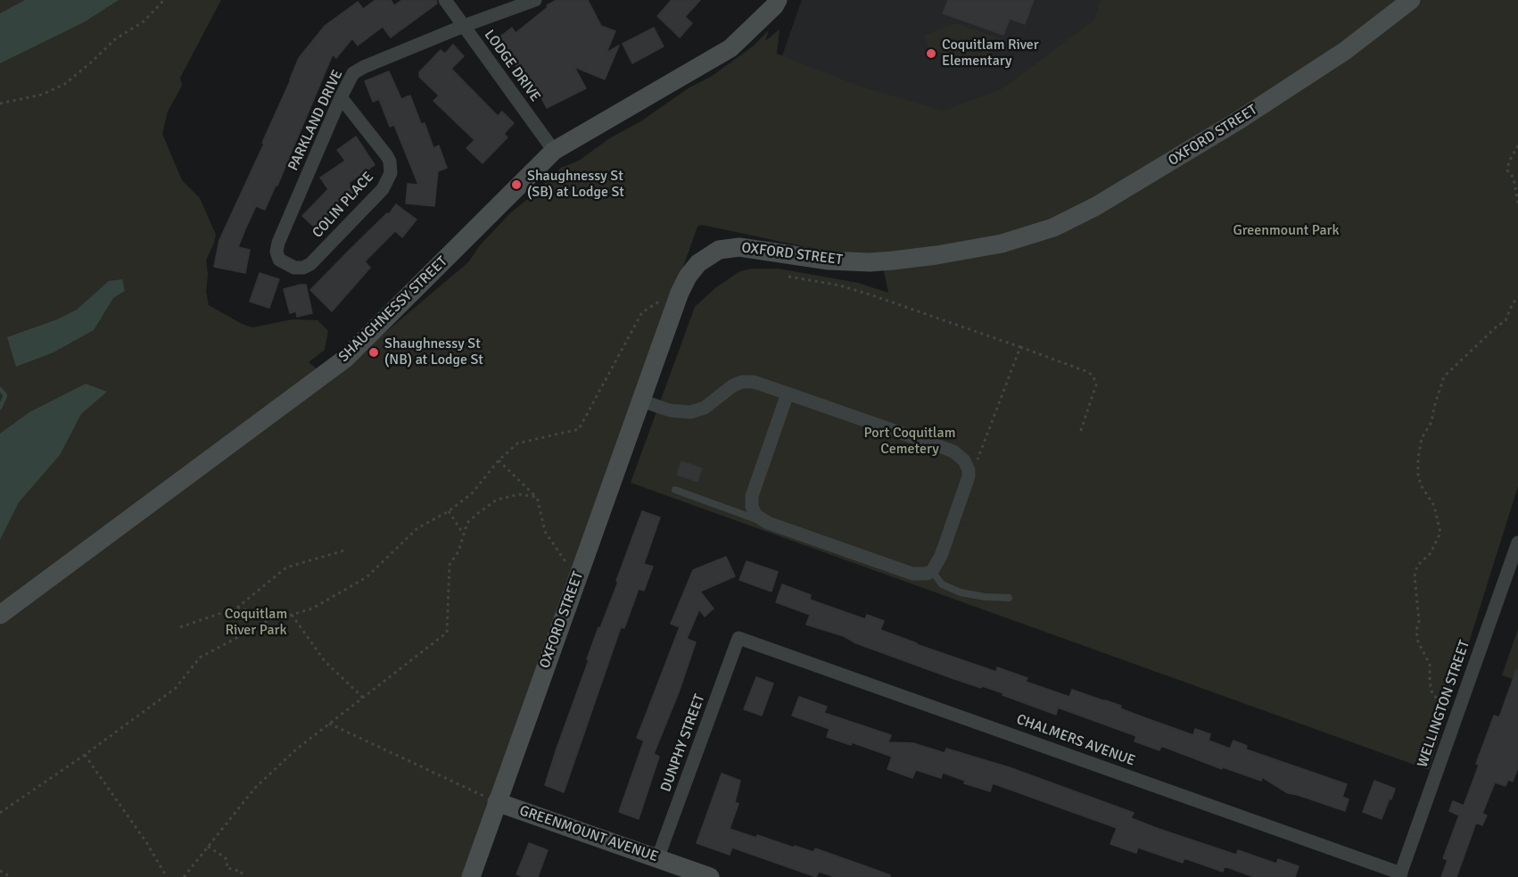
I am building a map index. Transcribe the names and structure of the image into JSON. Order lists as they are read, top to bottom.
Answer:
{
  "streets": {
    "street": [
      "LODGE DRIVE",
      "PARKLAND DRIVE",
      "OXFORD STREET",
      "COLIN PLACE",
      "SHAUGHNESSY STREET",
      "WELLINGTON STREET",
      "CHALMERS AVENUE",
      "DUNPHY STREET",
      "GREENMOUNT AVENUE"
    ]
  },
  "crossings": [
    ["LODGE DRIVE", "PARKLAND DRIVE"],
    ["LODGE DRIVE", "SHAUGHNESSY STREET"],
    ["PARKLAND DRIVE", "COLIN PLACE"],
    ["OXFORD STREET", "GREENMOUNT AVENUE"],
    ["WELLINGTON STREET", "CHALMERS AVENUE"],
    ["CHALMERS AVENUE", "DUNPHY STREET"],
    ["DUNPHY STREET", "GREENMOUNT AVENUE"]
  ],
  "parks": ["Greenmount Park", "Port Coquitlam Cemetery", "Coquitlam River Park"],
  "places": ["Coquitlam River Elementary", "Shaughnessy St (SB) at Lodge St", "Shaughnessy St (NB) at Lodge St"]
}
